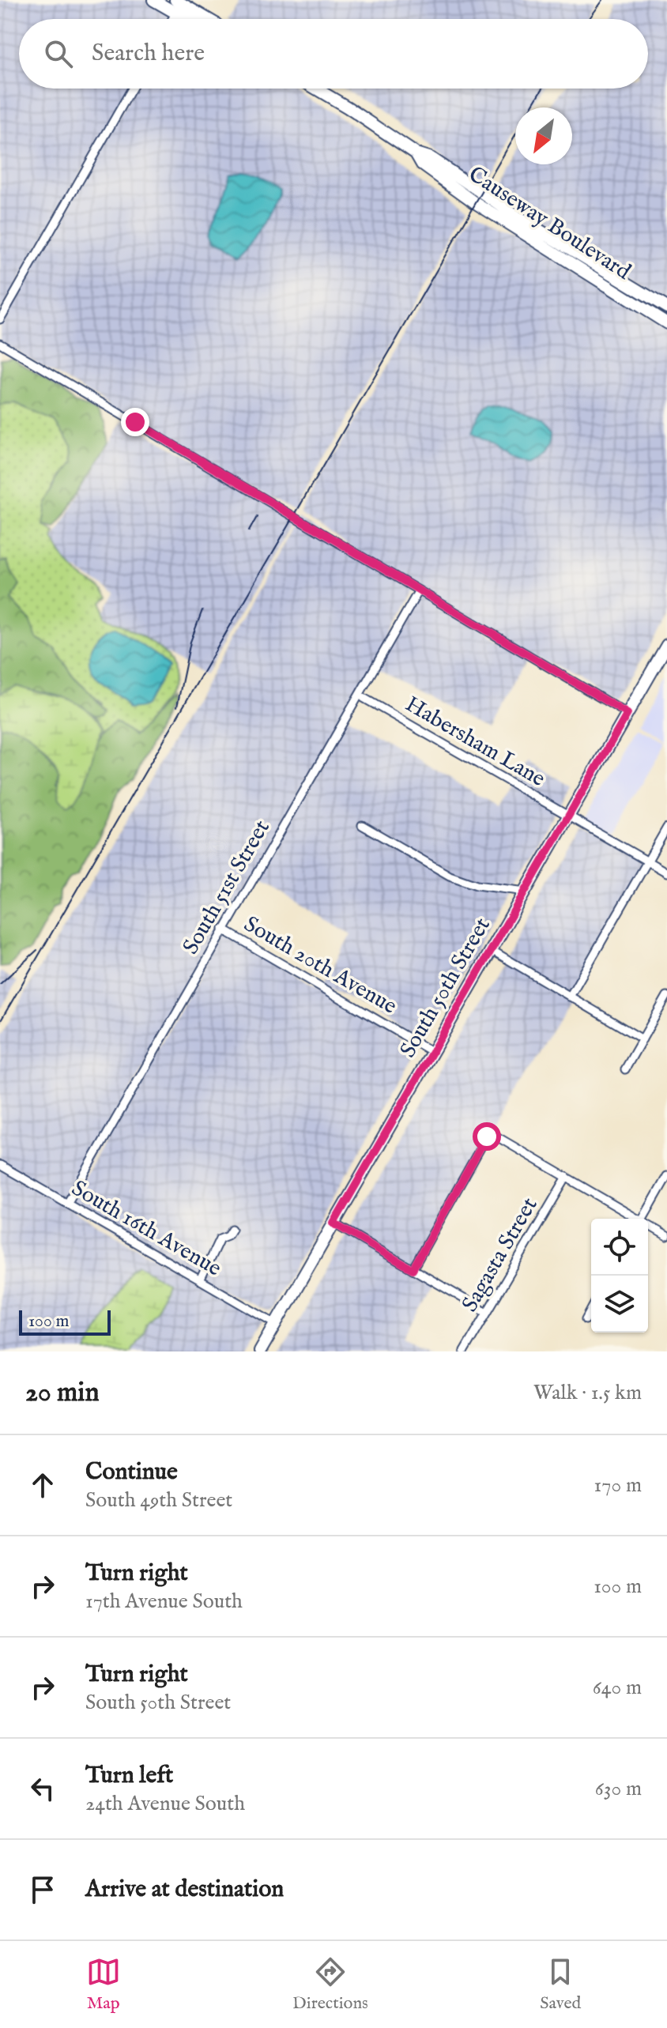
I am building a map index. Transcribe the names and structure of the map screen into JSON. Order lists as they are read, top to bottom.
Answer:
{
  "streets": {
    "main road": ["Causeway Boulevard", "South 50th Street"],
    "street": [
      "Habersham Lane",
      "South 51st Street",
      "South 20th Avenue",
      "South 16th Avenue",
      "Sagasta Street"
    ]
  },
  "crossings": [
    ["Habersham Lane", "South 50th Street"],
    ["South 51st Street", "South 20th Avenue"],
    ["South 51st Street", "South 16th Avenue"],
    ["South 20th Avenue", "South 50th Street"],
    ["South 50th Street", "South 16th Avenue"]
  ],
  "scale_bar": "100 m",
  "north": "bottom left",
  "page": {
    "search": "Search here",
    "scale": "100 m",
    "heading": ["20 min", "Walk · 1.5 km"],
    "list": [
      ["Continue", "South 49th Street", "170 m"],
      ["Turn right", "17th Avenue South", "100 m"],
      ["Turn right", "South 50th Street", "640 m"],
      ["Turn left", "24th Avenue South", "630 m"],
      "Arrive at destination"
    ],
    "nav": ["Map", "Directions", "Saved"]
  }
}
